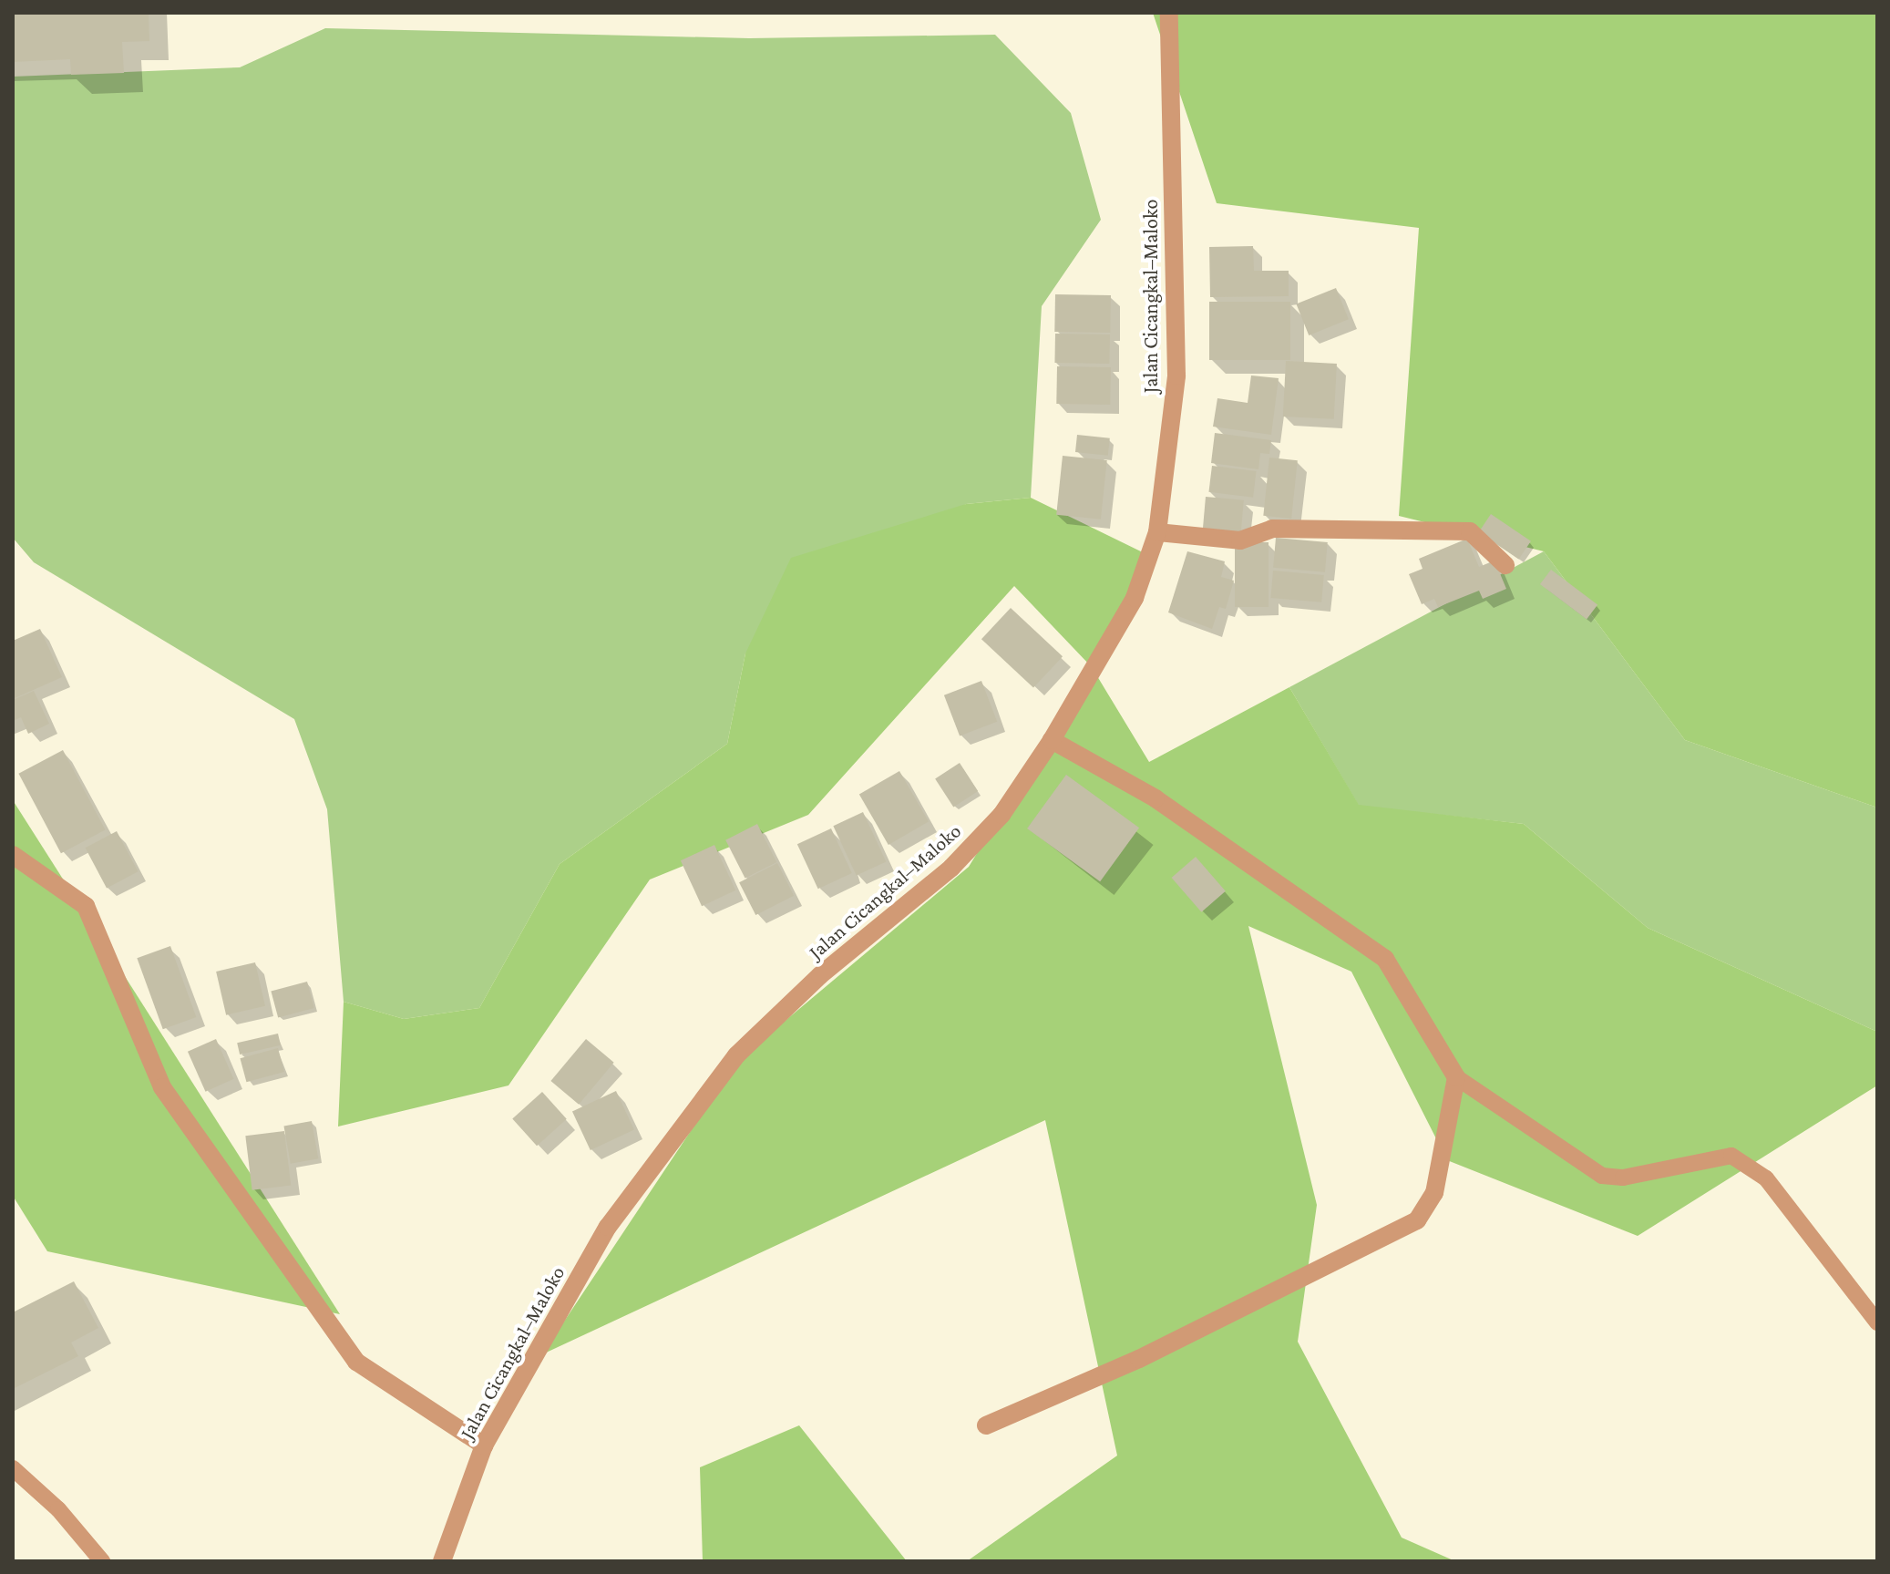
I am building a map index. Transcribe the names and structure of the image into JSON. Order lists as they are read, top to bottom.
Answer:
{
  "streets": {
    "street": ["Jalan Cicangkal–Maloko"]
  }
}
